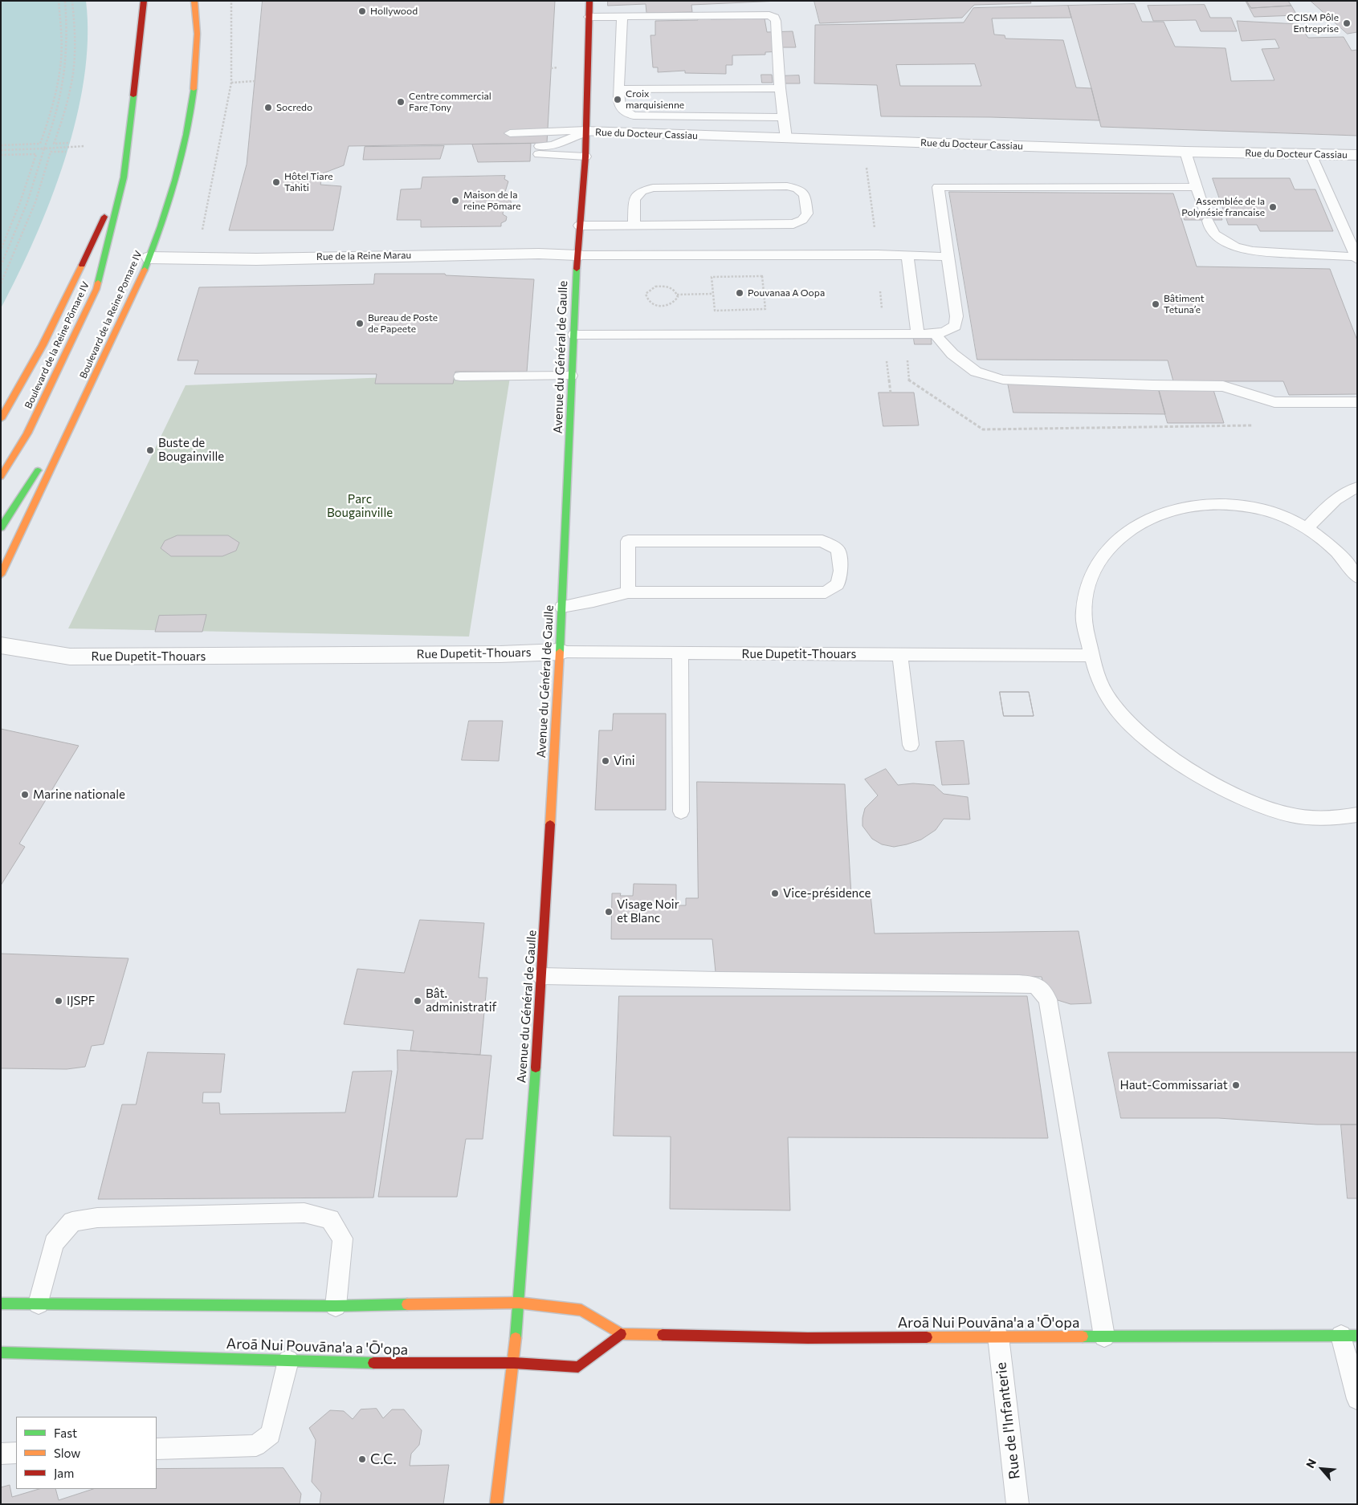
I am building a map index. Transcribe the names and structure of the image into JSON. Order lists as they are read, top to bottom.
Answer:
{
  "streets": {
    "main road": [
      "Boulevard de la Reine Pomare IV",
      "Boulevard de la Reine Pōmare IV",
      "Avenue du Général de Gaulle",
      "Aroā Nui Pouvāna'a a 'Ō'opa"
    ],
    "street": ["Rue du Docteur Cassiau", "Rue de la Reine Marau", "Rue Dupetit-Thouars"],
    "lane": ["Rue de l'Infanterie"]
  },
  "crossings": [
    ["Rue du Docteur Cassiau", "Avenue du Général de Gaulle"],
    ["Rue de la Reine Marau", "Boulevard de la Reine Pomare IV"],
    ["Rue de la Reine Marau", "Avenue du Général de Gaulle"],
    ["Avenue du Général de Gaulle", "Rue Dupetit-Thouars"],
    ["Avenue du Général de Gaulle", "Aroā Nui Pouvāna'a a 'Ō'opa"],
    ["Aroā Nui Pouvāna'a a 'Ō'opa", "Rue de l'Infanterie"]
  ],
  "parks": ["Parc Bougainville"],
  "places": [
    "Hollywood",
    "CCISM Pôle Entreprise",
    "Croix marquisienne",
    "Centre commercial Fare Tony",
    "Socredo",
    "Hôtel Tiare Tahiti",
    "Maison de la reine Pōmare",
    "Assemblée de la Polynésie francaise",
    "Pouvanaa A Oopa",
    "Bâtiment Tetuna’e",
    "Bureau de Poste de Papeete",
    "Buste de Bougainville",
    "Vini",
    "Marine nationale",
    "Vice-présidence",
    "Visage Noir et Blanc",
    "IJSPF",
    "Bât. administratif",
    "Haut-Commissariat",
    "C.C."
  ],
  "legend": ["Fast", "Slow", "Jam"],
  "north": "top left"
}
